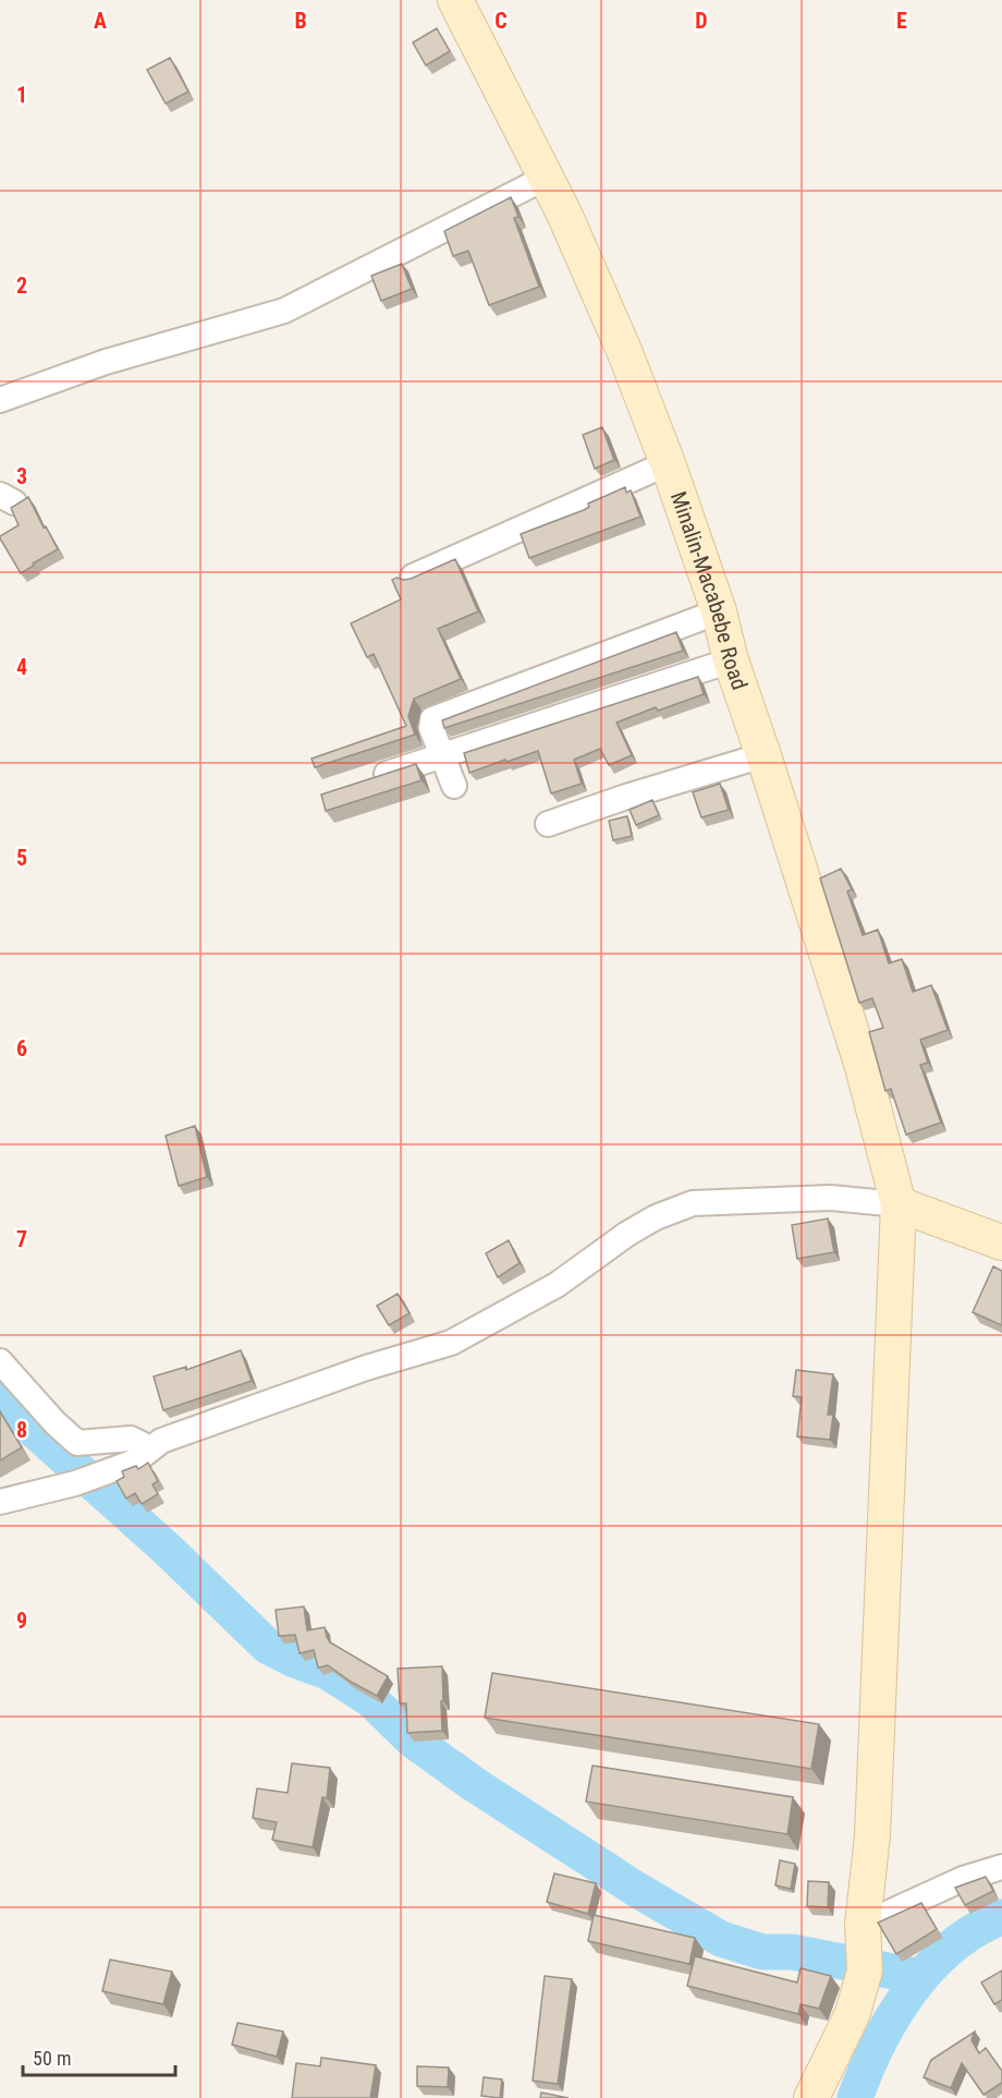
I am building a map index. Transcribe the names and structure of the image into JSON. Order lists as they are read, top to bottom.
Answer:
{
  "streets": {
    "main road": ["Minalin-Macabebe Road"]
  },
  "scale_bar": "50 m",
  "grid": {
    "columns": [
      "A",
      "B",
      "C",
      "D",
      "E"
    ],
    "rows": [
      "1",
      "2",
      "3",
      "4",
      "5",
      "6",
      "7",
      "8",
      "9"
    ]
  }
}
